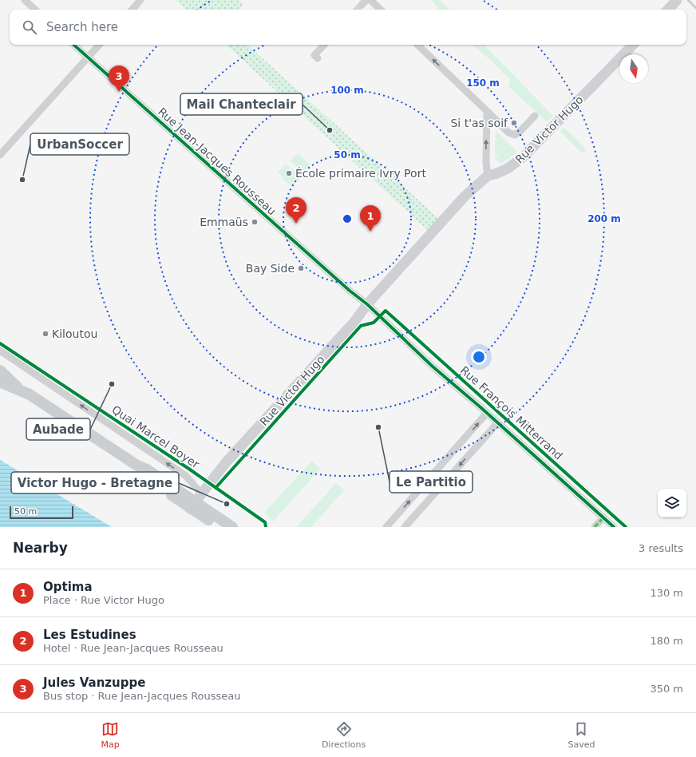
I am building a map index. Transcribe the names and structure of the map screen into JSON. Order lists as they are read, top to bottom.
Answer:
{
  "streets": {
    "main road": ["Rue Victor Hugo", "Quai Marcel Boyer"],
    "street": ["Rue Jean-Jacques Rousseau", "Rue François Mitterrand"]
  },
  "crossings": [
    ["Rue Victor Hugo", "Rue Jean-Jacques Rousseau"],
    ["Rue Victor Hugo", "Rue François Mitterrand"],
    ["Rue Victor Hugo", "Quai Marcel Boyer"],
    ["Rue Jean-Jacques Rousseau", "Rue François Mitterrand"]
  ],
  "one_way": ["Quai Marcel Boyer"],
  "places": [
    "Si t'as soif",
    "Mail Chanteclair",
    "École primaire Ivry Port",
    "UrbanSoccer",
    "Emmaüs",
    "Bay Side",
    "Kiloutou",
    "Aubade",
    "Le Partitio",
    "Victor Hugo - Bretagne"
  ],
  "scale_bar": "50 m",
  "north": "bottom",
  "page": {
    "search": "Search here",
    "pins": ["3", "2", "1"],
    "scale": "50 m",
    "heading": ["Nearby", "3 results"],
    "list": [
      {
        "mark": "1",
        "name": "Optima",
        "note": "Place · Rue Victor Hugo",
        "value": "130 m"
      },
      {
        "mark": "2",
        "name": "Les Estudines",
        "note": "Hotel · Rue Jean-Jacques Rousseau",
        "value": "180 m"
      },
      {
        "mark": "3",
        "name": "Jules Vanzuppe",
        "note": "Bus stop · Rue Jean-Jacques Rousseau",
        "value": "350 m"
      }
    ],
    "nav": ["Map", "Directions", "Saved"]
  },
  "rings": [
    "150 m",
    "100 m",
    "50 m",
    "200 m"
  ]
}
